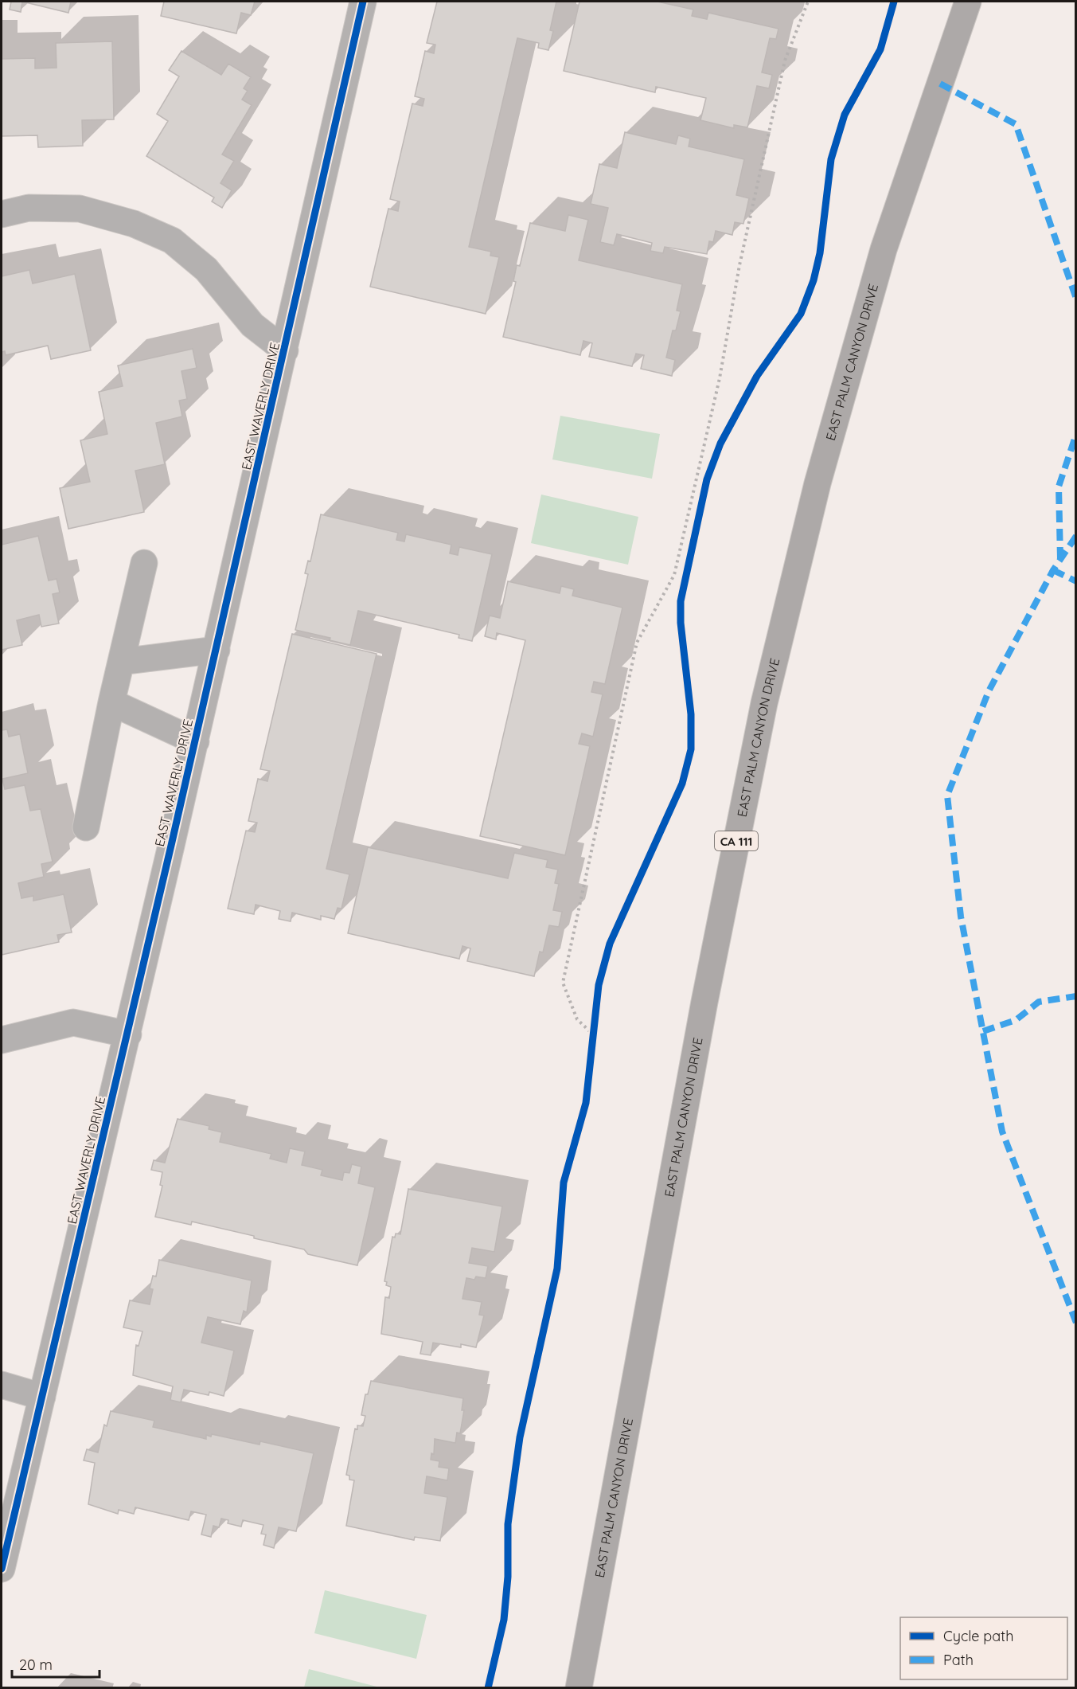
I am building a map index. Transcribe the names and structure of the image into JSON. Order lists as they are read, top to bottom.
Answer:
{
  "streets": {
    "main road": ["EAST PALM CANYON DRIVE", "CA 111"],
    "street": ["EAST WAVERLY DRIVE"]
  },
  "legend": ["Cycle path", "Path"],
  "scale_bar": "20 m"
}
